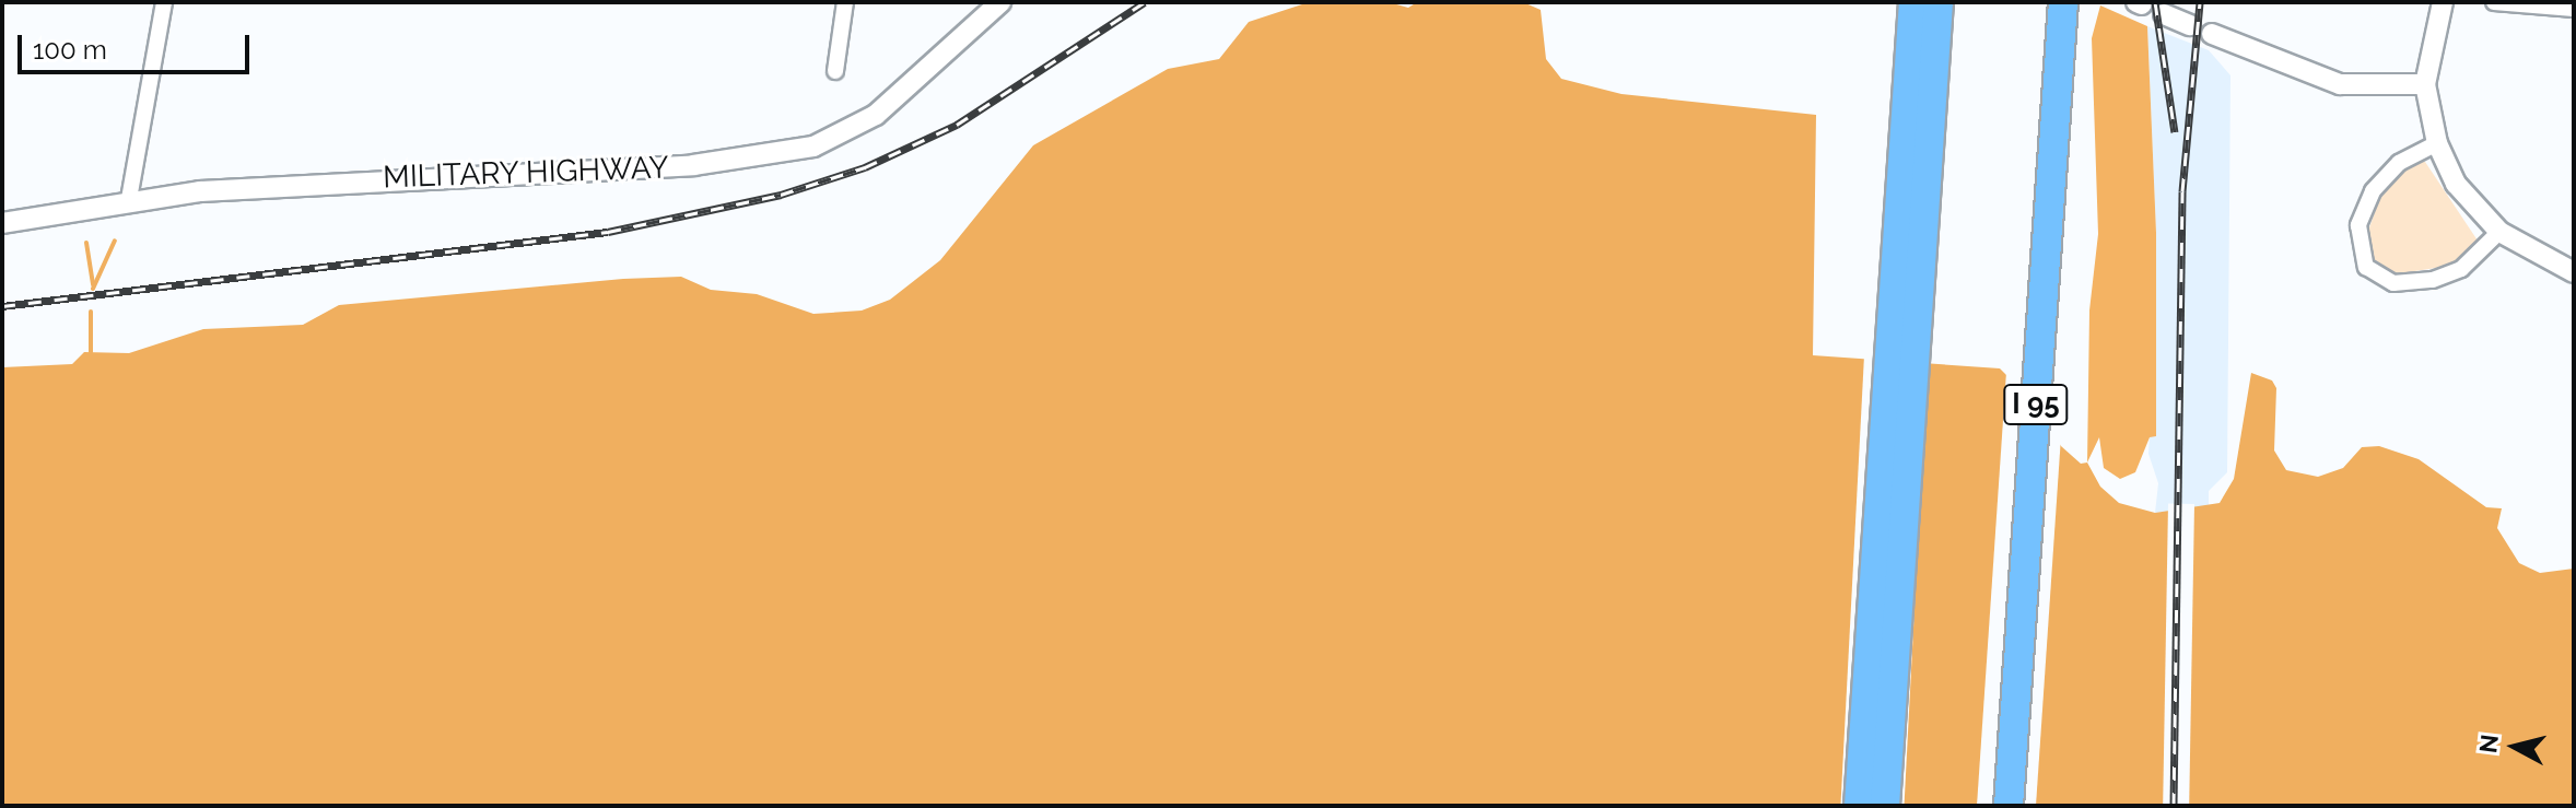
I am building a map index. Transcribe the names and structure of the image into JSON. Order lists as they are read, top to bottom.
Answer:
{
  "streets": {
    "highway": ["I 95"],
    "street": ["MILITARY HIGHWAY"]
  },
  "scale_bar": "100 m",
  "north": "left"
}
